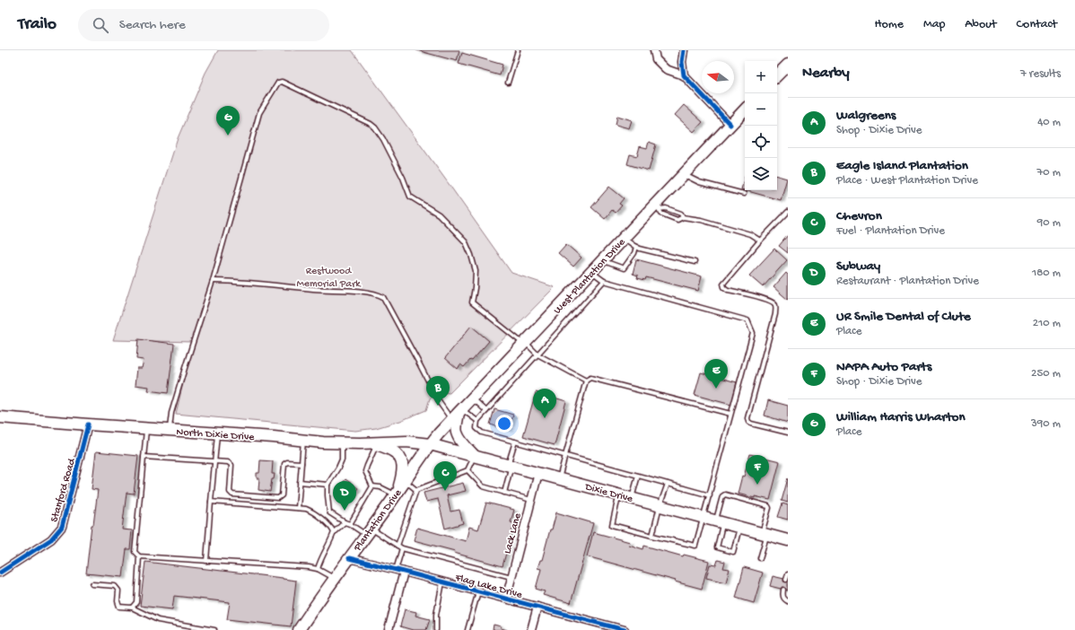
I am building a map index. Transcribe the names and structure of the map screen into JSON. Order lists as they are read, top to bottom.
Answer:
{
  "streets": {
    "main road": [
      "West Plantation Drive",
      "North Dixie Drive",
      "Dixie Drive",
      "Plantation Drive"
    ],
    "street": ["Stanford Road", "Lack Lane", "Flag Lake Drive"]
  },
  "crossings": [
    ["West Plantation Drive", "North Dixie Drive"],
    ["West Plantation Drive", "Dixie Drive"],
    ["West Plantation Drive", "Plantation Drive"],
    ["North Dixie Drive", "Stanford Road"],
    ["North Dixie Drive", "Dixie Drive"],
    ["North Dixie Drive", "Plantation Drive"],
    ["Dixie Drive", "Plantation Drive"],
    ["Dixie Drive", "Lack Lane"],
    ["Plantation Drive", "Flag Lake Drive"],
    ["Lack Lane", "Flag Lake Drive"]
  ],
  "parks": ["Restwood Memorial Park"],
  "north": "left",
  "page": {
    "header": "Trailo",
    "search": "Search here",
    "nav": [
      "Home",
      "Map",
      "About",
      "Contact"
    ],
    "heading": ["Nearby", "7 results"],
    "map_buttons": ["+", "−"],
    "list": [
      {
        "mark": "A",
        "name": "Walgreens",
        "note": "Shop · Dixie Drive",
        "value": "40 m"
      },
      {
        "mark": "B",
        "name": "Eagle Island Plantation",
        "note": "Place · West Plantation Drive",
        "value": "70 m"
      },
      {
        "mark": "C",
        "name": "Chevron",
        "note": "Fuel · Plantation Drive",
        "value": "90 m"
      },
      {
        "mark": "D",
        "name": "Subway",
        "note": "Restaurant · Plantation Drive",
        "value": "180 m"
      },
      {
        "mark": "E",
        "name": "UR Smile Dental of Clute",
        "note": "Place",
        "value": "210 m"
      },
      {
        "mark": "F",
        "name": "NAPA Auto Parts",
        "note": "Shop · Dixie Drive",
        "value": "250 m"
      },
      {
        "mark": "G",
        "name": "William Harris Wharton",
        "note": "Place",
        "value": "390 m"
      }
    ],
    "pins": [
      "G",
      "E",
      "B",
      "A",
      "F",
      "C",
      "D"
    ]
  }
}
